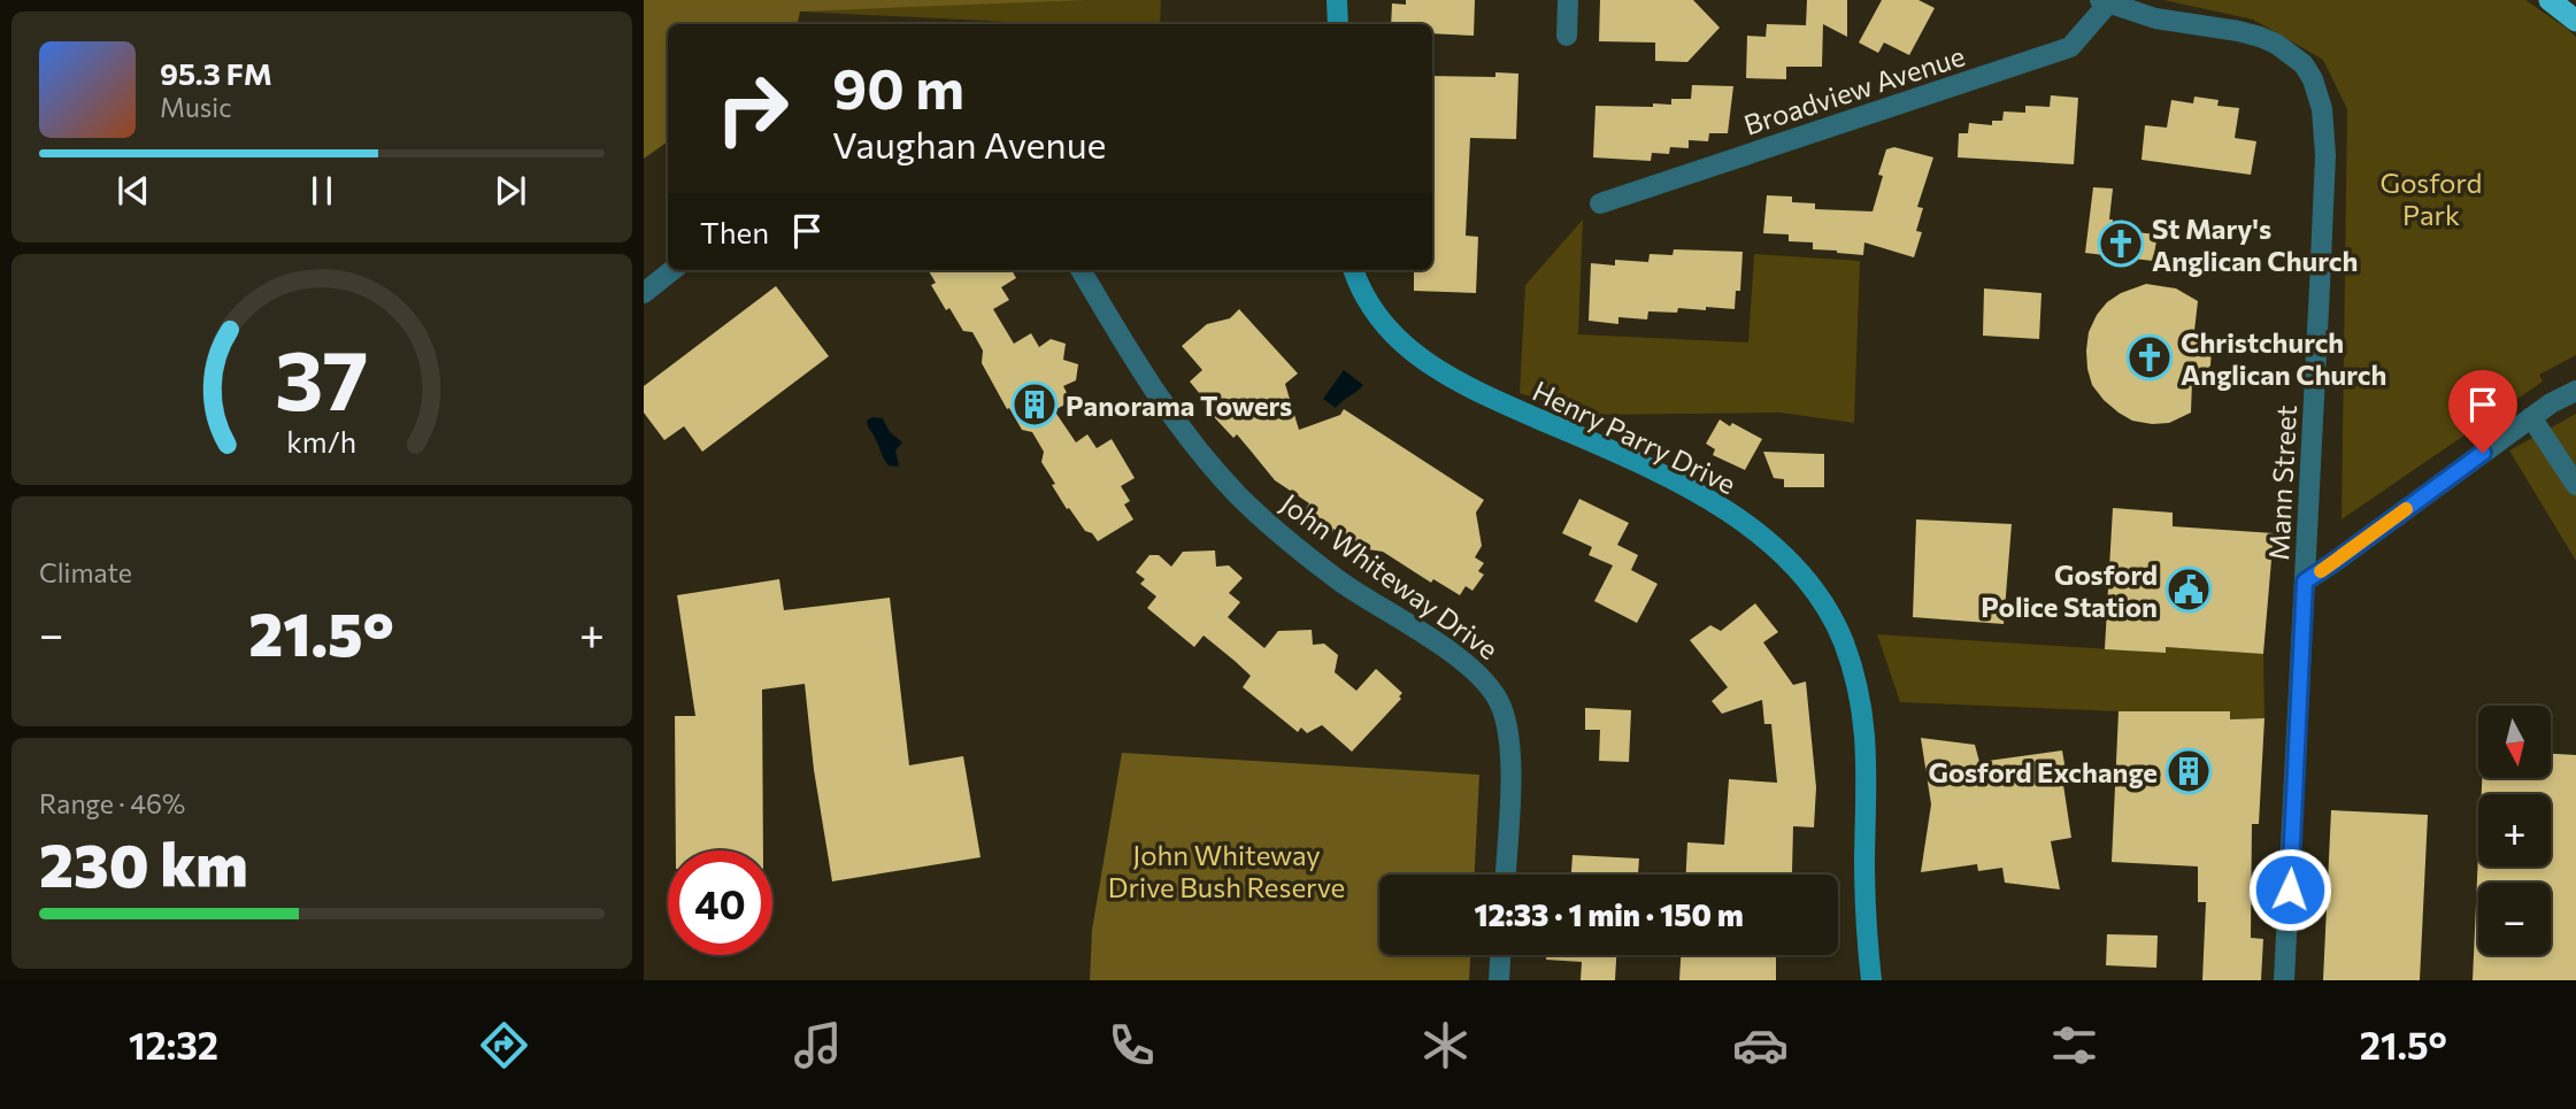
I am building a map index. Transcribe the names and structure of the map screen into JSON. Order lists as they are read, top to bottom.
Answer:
{
  "streets": {
    "main road": ["Henry Parry Drive"],
    "street": ["Broadview Avenue", "Mann Street", "John Whiteway Drive"]
  },
  "crossings": [
    ["Broadview Avenue", "Mann Street"]
  ],
  "parks": ["Gosford Park", "John Whiteway Drive Bush Reserve"],
  "places": {
    "church": ["St Mary's Anglican Church", "Christchurch Anglican Church"],
    "building": ["Panorama Towers", "Gosford Exchange"],
    "public building": ["Gosford Police Station"]
  },
  "north": "bottom",
  "page": {
    "turn": ["90 m", "Vaughan Avenue"],
    "song": ["95.3 FM", "Music"],
    "then": "Then",
    "tile": [
      "Climate",
      ["Range · 46%", "230 km"]
    ],
    "heat": ["−", "21.5°", "+"],
    "map_buttons": ["+", "−"],
    "limit": "40",
    "trip": "12:33 · 1 min · 150 m",
    "tabs": ["12:32", "21.5°"],
    "gauge": ["37", "km/h"]
  }
}
